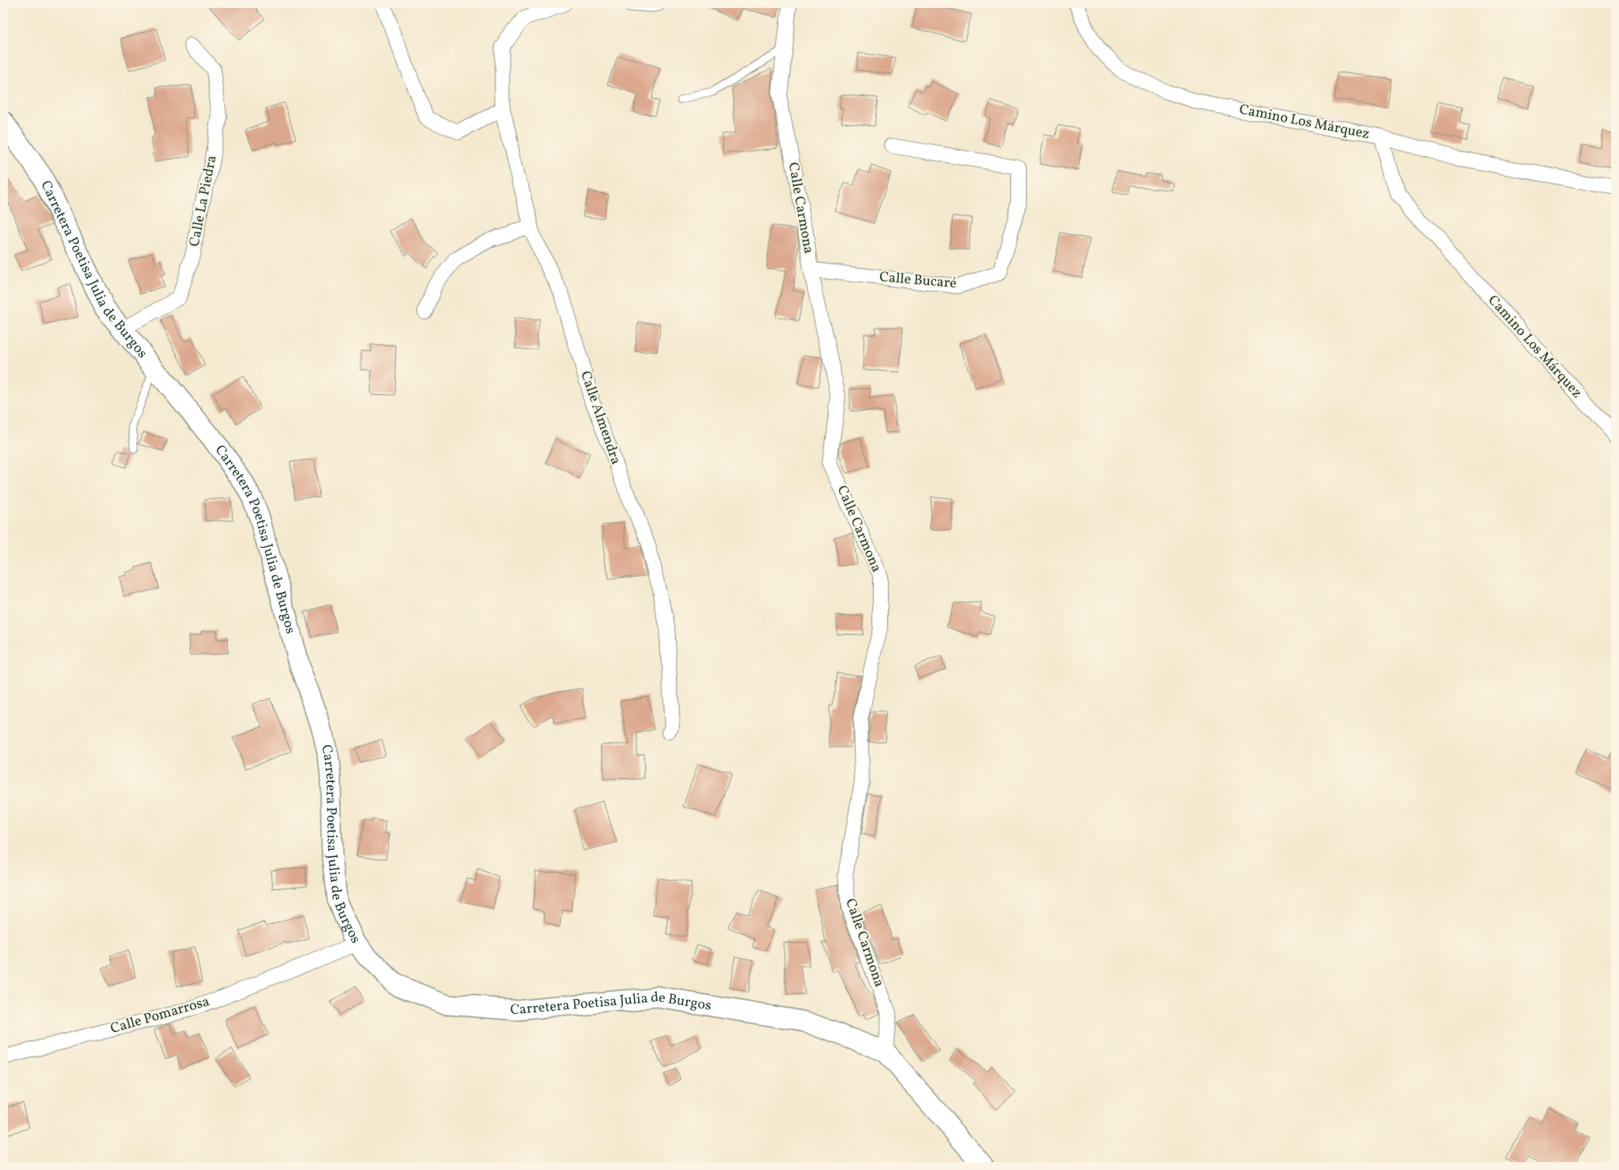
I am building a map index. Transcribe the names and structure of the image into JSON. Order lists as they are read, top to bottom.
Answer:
{
  "streets": {
    "street": [
      "Camino Los Márquez",
      "Calle La Piedra",
      "Calle Carmona",
      "Carretera Poetisa Julia de Burgos",
      "Calle Bucaré",
      "Calle Almendra",
      "Calle Pomarrosa"
    ]
  },
  "crossings": [
    ["Calle La Piedra", "Carretera Poetisa Julia de Burgos"],
    ["Calle Carmona", "Carretera Poetisa Julia de Burgos"],
    ["Calle Carmona", "Calle Bucaré"],
    ["Carretera Poetisa Julia de Burgos", "Calle Pomarrosa"]
  ]
}
